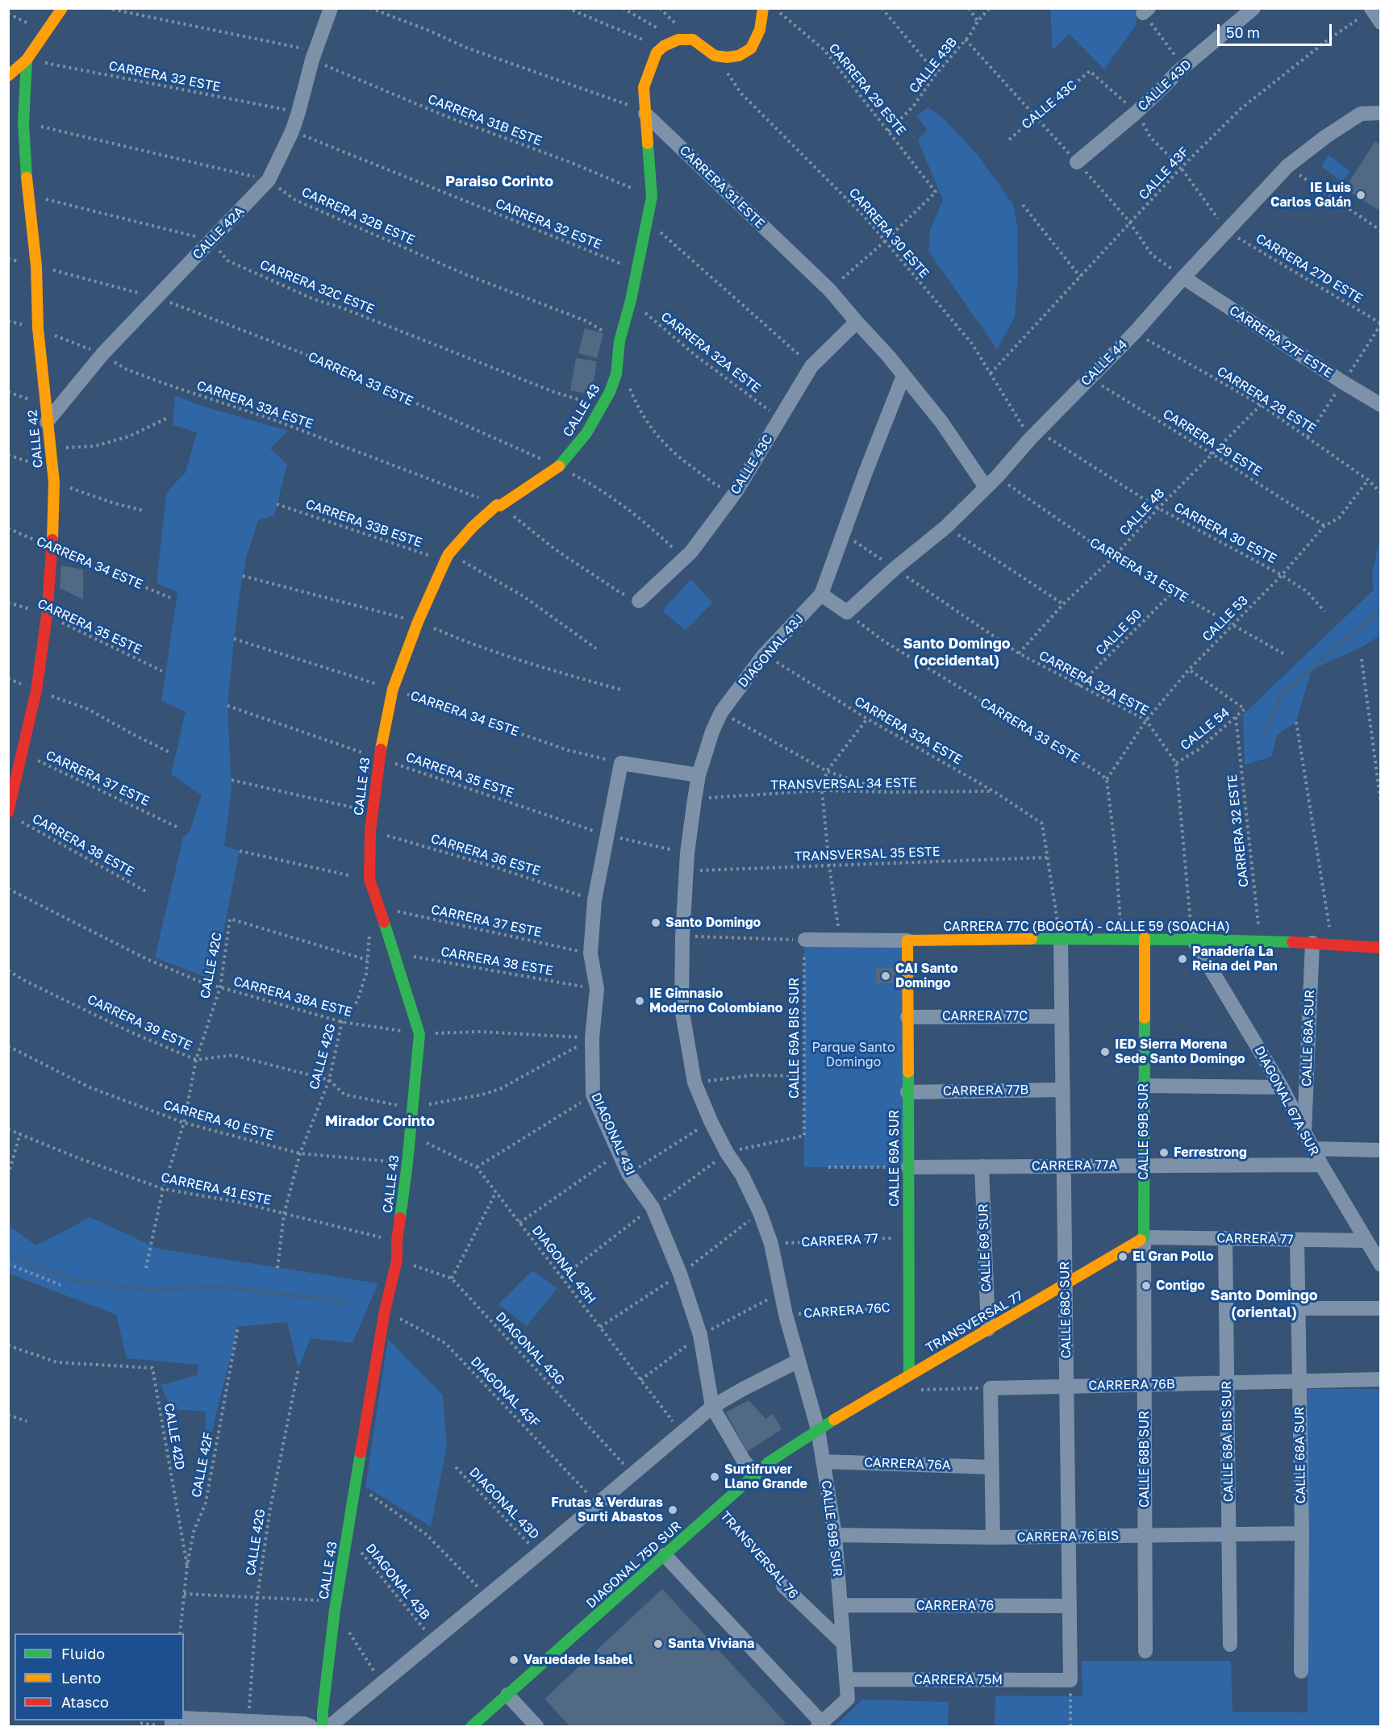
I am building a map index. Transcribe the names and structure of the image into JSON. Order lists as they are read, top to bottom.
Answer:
{
  "streets": {
    "street": [
      "CALLE 43D",
      "CALLE 43C",
      "CARRERA 31 ESTE",
      "CALLE 42A",
      "CARRERA 27F ESTE",
      "CALLE 44",
      "CALLE 43",
      "CALLE 42",
      "DIAGONAL 43J",
      "CARRERA 77C (BOGOTÁ) - CALLE 59 (SOACHA)",
      "CARRERA 77C",
      "CALLE 68A SUR",
      "CARRERA 77B",
      "DIAGONAL 67A SUR",
      "CALLE 69B SUR",
      "DIAGONAL 43I",
      "CALLE 69A SUR",
      "CARRERA 77A",
      "CARRERA 77",
      "CALLE 69 SUR",
      "CALLE 68C SUR",
      "TRANSVERSAL 77",
      "CARRERA 76B",
      "CALLE 68A BIS SUR",
      "CALLE 68B SUR",
      "CARRERA 76A",
      "CARRERA 76 BIS",
      "TRANSVERSAL 76",
      "DIAGONAL 75D SUR",
      "CARRERA 76",
      "CARRERA 75M"
    ],
    "path": [
      "CALLE 43B",
      "CARRERA 32 ESTE",
      "CARRERA 29 ESTE",
      "CARRERA 31B ESTE",
      "CALLE 43F",
      "CARRERA 32B ESTE",
      "CARRERA 30 ESTE",
      "CARRERA 27D ESTE",
      "CARRERA 32C ESTE",
      "CARRERA 32A ESTE",
      "CARRERA 33 ESTE",
      "CARRERA 28 ESTE",
      "CARRERA 33A ESTE",
      "CALLE 48",
      "CARRERA 33B ESTE",
      "CARRERA 34 ESTE",
      "CALLE 53",
      "CARRERA 35 ESTE",
      "CALLE 50",
      "CALLE 54",
      "CARRERA 37 ESTE",
      "TRANSVERSAL 34 ESTE",
      "CARRERA 38 ESTE",
      "TRANSVERSAL 35 ESTE",
      "CARRERA 36 ESTE",
      "CALLE 42C",
      "CARRERA 38A ESTE",
      "CARRERA 39 ESTE",
      "CALLE 69A BIS SUR",
      "CALLE 42G",
      "CARRERA 40 ESTE",
      "CARRERA 41 ESTE",
      "DIAGONAL 43H",
      "CARRERA 76C",
      "DIAGONAL 43G",
      "DIAGONAL 43F",
      "CALLE 42D",
      "CALLE 42F",
      "DIAGONAL 43D",
      "DIAGONAL 43B"
    ]
  },
  "crossings": [
    ["CALLE 43B", "CARRERA 29 ESTE"],
    ["CARRERA 32 ESTE", "CALLE 42A"],
    ["CARRERA 32 ESTE", "CALLE 43"],
    ["CARRERA 32 ESTE", "CALLE 42"],
    ["CARRERA 32 ESTE", "CALLE 54"],
    ["CARRERA 32 ESTE", "CARRERA 77C (BOGOTÁ) - CALLE 59 (SOACHA)"],
    ["CALLE 43D", "CALLE 43C"],
    ["CARRERA 29 ESTE", "CARRERA 30 ESTE"],
    ["CARRERA 29 ESTE", "CALLE 44"],
    ["CARRERA 29 ESTE", "CALLE 48"],
    ["CARRERA 29 ESTE", "CALLE 53"],
    ["CALLE 43C", "CARRERA 31 ESTE"],
    ["CALLE 43C", "CARRERA 32A ESTE"],
    ["CALLE 43C", "CARRERA 33 ESTE"],
    ["CALLE 43C", "CARRERA 33A ESTE"],
    ["CARRERA 31B ESTE", "CALLE 42A"],
    ["CARRERA 31B ESTE", "CALLE 43"],
    ["CALLE 43F", "CARRERA 30 ESTE"],
    ["CARRERA 31 ESTE", "CALLE 44"],
    ["CARRERA 31 ESTE", "CALLE 43"],
    ["CARRERA 31 ESTE", "CALLE 48"],
    ["CARRERA 31 ESTE", "CALLE 53"],
    ["CARRERA 31 ESTE", "CALLE 50"],
    ["CARRERA 31 ESTE", "DIAGONAL 43J"],
    ["CARRERA 32B ESTE", "CALLE 42A"],
    ["CARRERA 32B ESTE", "CALLE 43"],
    ["CARRERA 32B ESTE", "CALLE 42"],
    ["CALLE 42A", "CARRERA 32C ESTE"],
    ["CALLE 42A", "CARRERA 33 ESTE"],
    ["CALLE 42A", "CARRERA 33A ESTE"],
    ["CALLE 42A", "CALLE 42"],
    ["CARRERA 30 ESTE", "CALLE 44"],
    ["CARRERA 30 ESTE", "CALLE 48"],
    ["CARRERA 30 ESTE", "CALLE 53"],
    ["CARRERA 27D ESTE", "CALLE 44"],
    ["CARRERA 32C ESTE", "CALLE 43"],
    ["CARRERA 27F ESTE", "CALLE 44"],
    ["CARRERA 32A ESTE", "CALLE 44"],
    ["CARRERA 32A ESTE", "CALLE 43"],
    ["CARRERA 32A ESTE", "CALLE 48"],
    ["CARRERA 32A ESTE", "CALLE 53"],
    ["CARRERA 32A ESTE", "CALLE 50"],
    ["CARRERA 32A ESTE", "DIAGONAL 43J"],
    ["CARRERA 32A ESTE", "CALLE 54"],
    ["CALLE 44", "CARRERA 33 ESTE"],
    ["CALLE 44", "CARRERA 28 ESTE"],
    ["CARRERA 33 ESTE", "CALLE 43"],
    ["CARRERA 33 ESTE", "CALLE 42"],
    ["CARRERA 33 ESTE", "CALLE 53"],
    ["CARRERA 28 ESTE", "CALLE 48"],
    ["CARRERA 28 ESTE", "CALLE 53"],
    ["CARRERA 33A ESTE", "CALLE 43"],
    ["CARRERA 33A ESTE", "CALLE 42"],
    ["CARRERA 33A ESTE", "DIAGONAL 43J"],
    ["CARRERA 33A ESTE", "TRANSVERSAL 34 ESTE"],
    ["CARRERA 33A ESTE", "TRANSVERSAL 35 ESTE"],
    ["CALLE 43", "CARRERA 33B ESTE"],
    ["CALLE 43", "CARRERA 34 ESTE"],
    ["CALLE 43", "CARRERA 35 ESTE"],
    ["CALLE 43", "CARRERA 37 ESTE"],
    ["CALLE 43", "CARRERA 38 ESTE"],
    ["CALLE 43", "CARRERA 36 ESTE"],
    ["CALLE 43", "CARRERA 38A ESTE"],
    ["CALLE 43", "CARRERA 39 ESTE"],
    ["CALLE 43", "CARRERA 40 ESTE"],
    ["CALLE 43", "CARRERA 41 ESTE"],
    ["CALLE 43", "DIAGONAL 43H"],
    ["CALLE 43", "DIAGONAL 43G"],
    ["CALLE 43", "DIAGONAL 43F"],
    ["CALLE 43", "DIAGONAL 43B"],
    ["CALLE 42", "CARRERA 34 ESTE"],
    ["CALLE 42", "CARRERA 35 ESTE"],
    ["CALLE 42", "CARRERA 37 ESTE"],
    ["CALLE 42", "CARRERA 38 ESTE"],
    ["CARRERA 34 ESTE", "DIAGONAL 43I"],
    ["CALLE 53", "CALLE 54"],
    ["CARRERA 35 ESTE", "DIAGONAL 43J"],
    ["CARRERA 35 ESTE", "DIAGONAL 43I"],
    ["DIAGONAL 43J", "TRANSVERSAL 34 ESTE"],
    ["DIAGONAL 43J", "TRANSVERSAL 35 ESTE"],
    ["DIAGONAL 43J", "CALLE 69A BIS SUR"],
    ["DIAGONAL 43J", "CALLE 69B SUR"],
    ["CARRERA 37 ESTE", "DIAGONAL 43I"],
    ["CARRERA 38 ESTE", "DIAGONAL 43I"],
    ["CARRERA 36 ESTE", "DIAGONAL 43I"],
    ["CARRERA 77C (BOGOTÁ) - CALLE 59 (SOACHA)", "CALLE 68A SUR"],
    ["CARRERA 77C (BOGOTÁ) - CALLE 59 (SOACHA)", "DIAGONAL 67A SUR"],
    ["CARRERA 77C (BOGOTÁ) - CALLE 59 (SOACHA)", "CALLE 69B SUR"],
    ["CARRERA 77C (BOGOTÁ) - CALLE 59 (SOACHA)", "CALLE 69A SUR"],
    ["CARRERA 77C (BOGOTÁ) - CALLE 59 (SOACHA)", "CALLE 68C SUR"],
    ["CALLE 42C", "CARRERA 38A ESTE"],
    ["CALLE 42C", "CARRERA 39 ESTE"],
    ["CALLE 42C", "CALLE 42G"],
    ["CALLE 42C", "CARRERA 40 ESTE"],
    ["CALLE 42C", "CARRERA 41 ESTE"],
    ["CARRERA 38A ESTE", "CARRERA 39 ESTE"],
    ["CARRERA 38A ESTE", "CALLE 42G"],
    ["CARRERA 38A ESTE", "DIAGONAL 43I"],
    ["CARRERA 77C", "CALLE 69A SUR"],
    ["CARRERA 77C", "CALLE 68C SUR"],
    ["CARRERA 39 ESTE", "CALLE 42G"],
    ["CARRERA 39 ESTE", "DIAGONAL 43I"],
    ["CALLE 69A BIS SUR", "CALLE 69B SUR"],
    ["CALLE 68A SUR", "DIAGONAL 67A SUR"],
    ["CALLE 68A SUR", "CARRERA 77"],
    ["CALLE 68A SUR", "CARRERA 76B"],
    ["CALLE 68A SUR", "CARRERA 76 BIS"],
    ["CALLE 42G", "CARRERA 40 ESTE"],
    ["CALLE 42G", "CARRERA 41 ESTE"],
    ["CARRERA 77B", "CALLE 69A SUR"],
    ["CARRERA 77B", "CALLE 68C SUR"],
    ["DIAGONAL 67A SUR", "CARRERA 77A"],
    ["DIAGONAL 67A SUR", "CARRERA 77"],
    ["CALLE 69B SUR", "CARRERA 77A"],
    ["CALLE 69B SUR", "CARRERA 77"],
    ["CALLE 69B SUR", "CARRERA 76C"],
    ["CALLE 69B SUR", "TRANSVERSAL 77"],
    ["CALLE 69B SUR", "CALLE 68B SUR"],
    ["CALLE 69B SUR", "CARRERA 76A"],
    ["CALLE 69B SUR", "CARRERA 76 BIS"],
    ["CALLE 69B SUR", "TRANSVERSAL 76"],
    ["CALLE 69B SUR", "DIAGONAL 75D SUR"],
    ["CALLE 69B SUR", "CARRERA 76"],
    ["CALLE 69B SUR", "CARRERA 75M"],
    ["CALLE 69A SUR", "CARRERA 77A"],
    ["CALLE 69A SUR", "CARRERA 77"],
    ["CALLE 69A SUR", "CARRERA 76C"],
    ["CALLE 69A SUR", "TRANSVERSAL 77"],
    ["CARRERA 77A", "CALLE 69 SUR"],
    ["CARRERA 77A", "CALLE 68C SUR"],
    ["CARRERA 77", "TRANSVERSAL 77"],
    ["CARRERA 77", "CALLE 68A BIS SUR"],
    ["CARRERA 77", "CALLE 68B SUR"],
    ["CALLE 69 SUR", "TRANSVERSAL 77"],
    ["CALLE 68C SUR", "TRANSVERSAL 77"],
    ["CALLE 68C SUR", "CARRERA 76B"],
    ["CALLE 68C SUR", "CARRERA 76 BIS"],
    ["CALLE 68C SUR", "CARRERA 76"],
    ["CALLE 68C SUR", "CARRERA 75M"],
    ["TRANSVERSAL 77", "CALLE 68B SUR"],
    ["TRANSVERSAL 77", "DIAGONAL 75D SUR"],
    ["CARRERA 76B", "CALLE 68A BIS SUR"],
    ["CARRERA 76B", "CALLE 68B SUR"],
    ["CALLE 42D", "CALLE 42F"],
    ["CALLE 68A BIS SUR", "CARRERA 76 BIS"],
    ["CALLE 68B SUR", "CARRERA 76 BIS"],
    ["TRANSVERSAL 76", "DIAGONAL 75D SUR"]
  ],
  "districts": [
    "Paraiso Corinto",
    "Santo Domingo (occidental)",
    "Mirador Corinto",
    "Santo Domingo (oriental)"
  ],
  "parks": ["Parque Santo Domingo"],
  "places": [
    "IE Luis Carlos Galán",
    "Santo Domingo",
    "Panadería La Reina del Pan",
    "CAI Santo Domingo",
    "IE Gimnasio Moderno Colombiano",
    "IED Sierra Morena Sede Santo Domingo",
    "Ferrestrong",
    "El Gran Pollo",
    "Contigo",
    "Surtifruver Llano Grande",
    "Frutas & Verduras Surti Abastos",
    "Santa Viviana",
    "Varuedade Isabel"
  ],
  "legend": ["Fluido", "Lento", "Atasco"],
  "scale_bar": "50 m"
}
